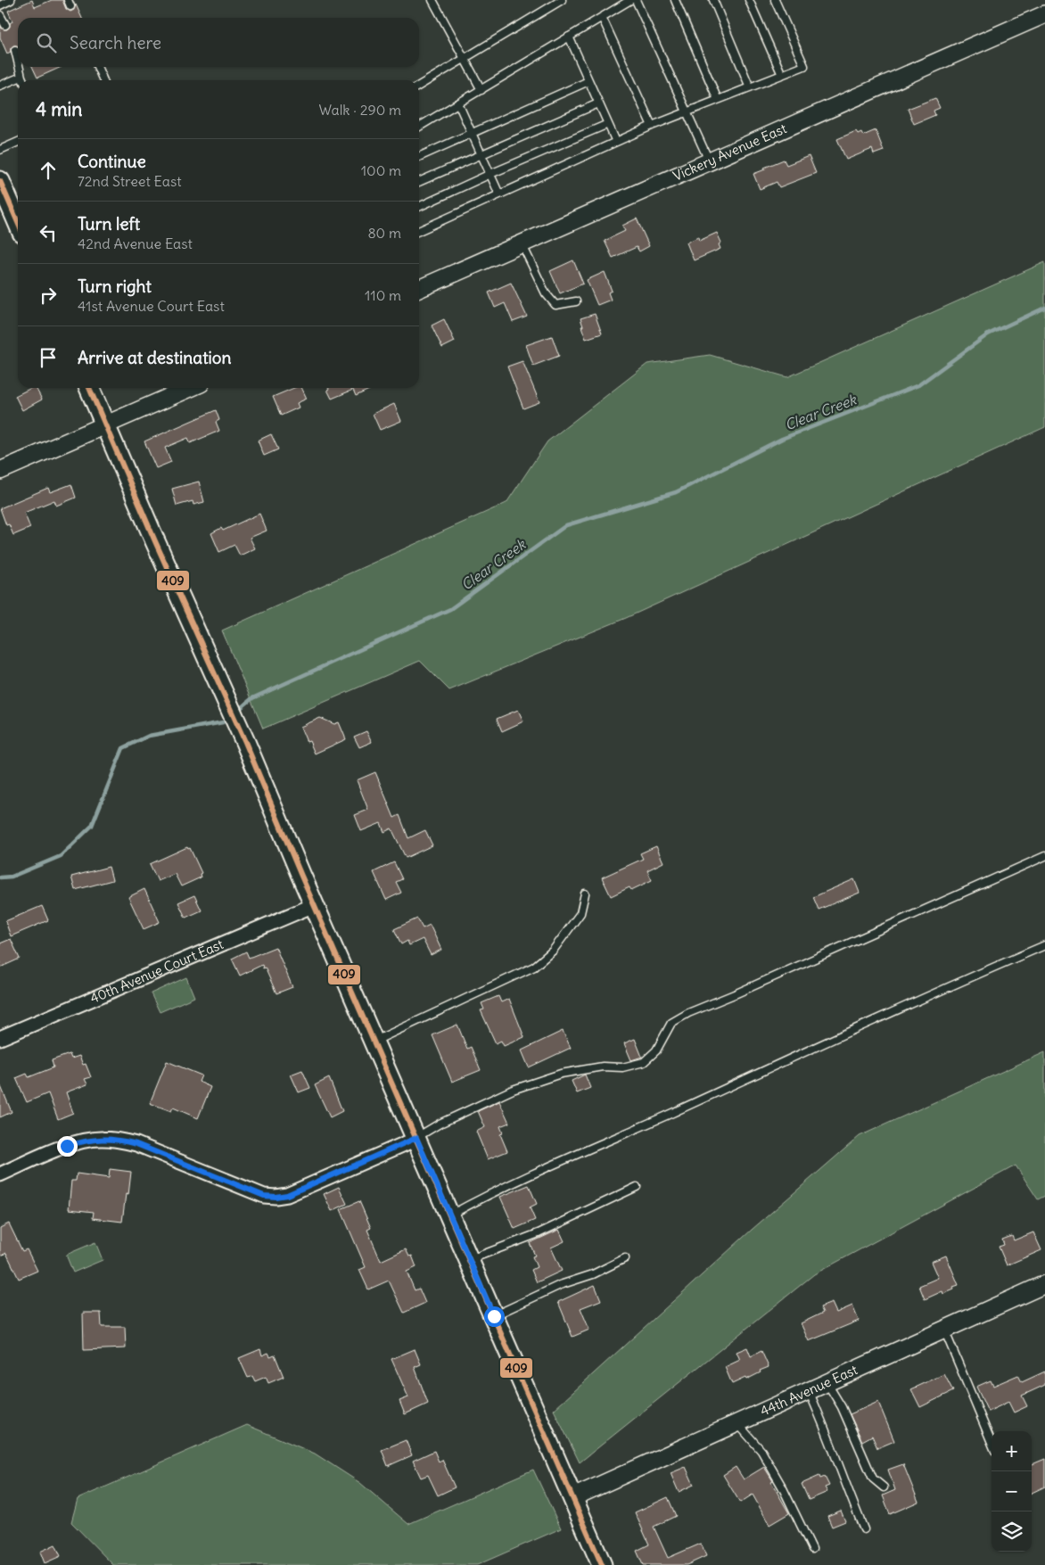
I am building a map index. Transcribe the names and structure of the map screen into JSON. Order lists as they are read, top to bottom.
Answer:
{
  "streets": {
    "street": ["Vickery Avenue East", "40th Avenue Court East", "44th Avenue East"]
  },
  "water": ["Clear Creek"],
  "lines": ["transit line 409"],
  "page": {
    "search": "Search here",
    "heading": ["4 min", "Walk · 290 m"],
    "list": [
      ["Continue", "72nd Street East", "100 m"],
      ["Turn left", "42nd Avenue East", "80 m"],
      ["Turn right", "41st Avenue Court East", "110 m"],
      "Arrive at destination"
    ],
    "map_buttons": ["+", "−"]
  }
}
